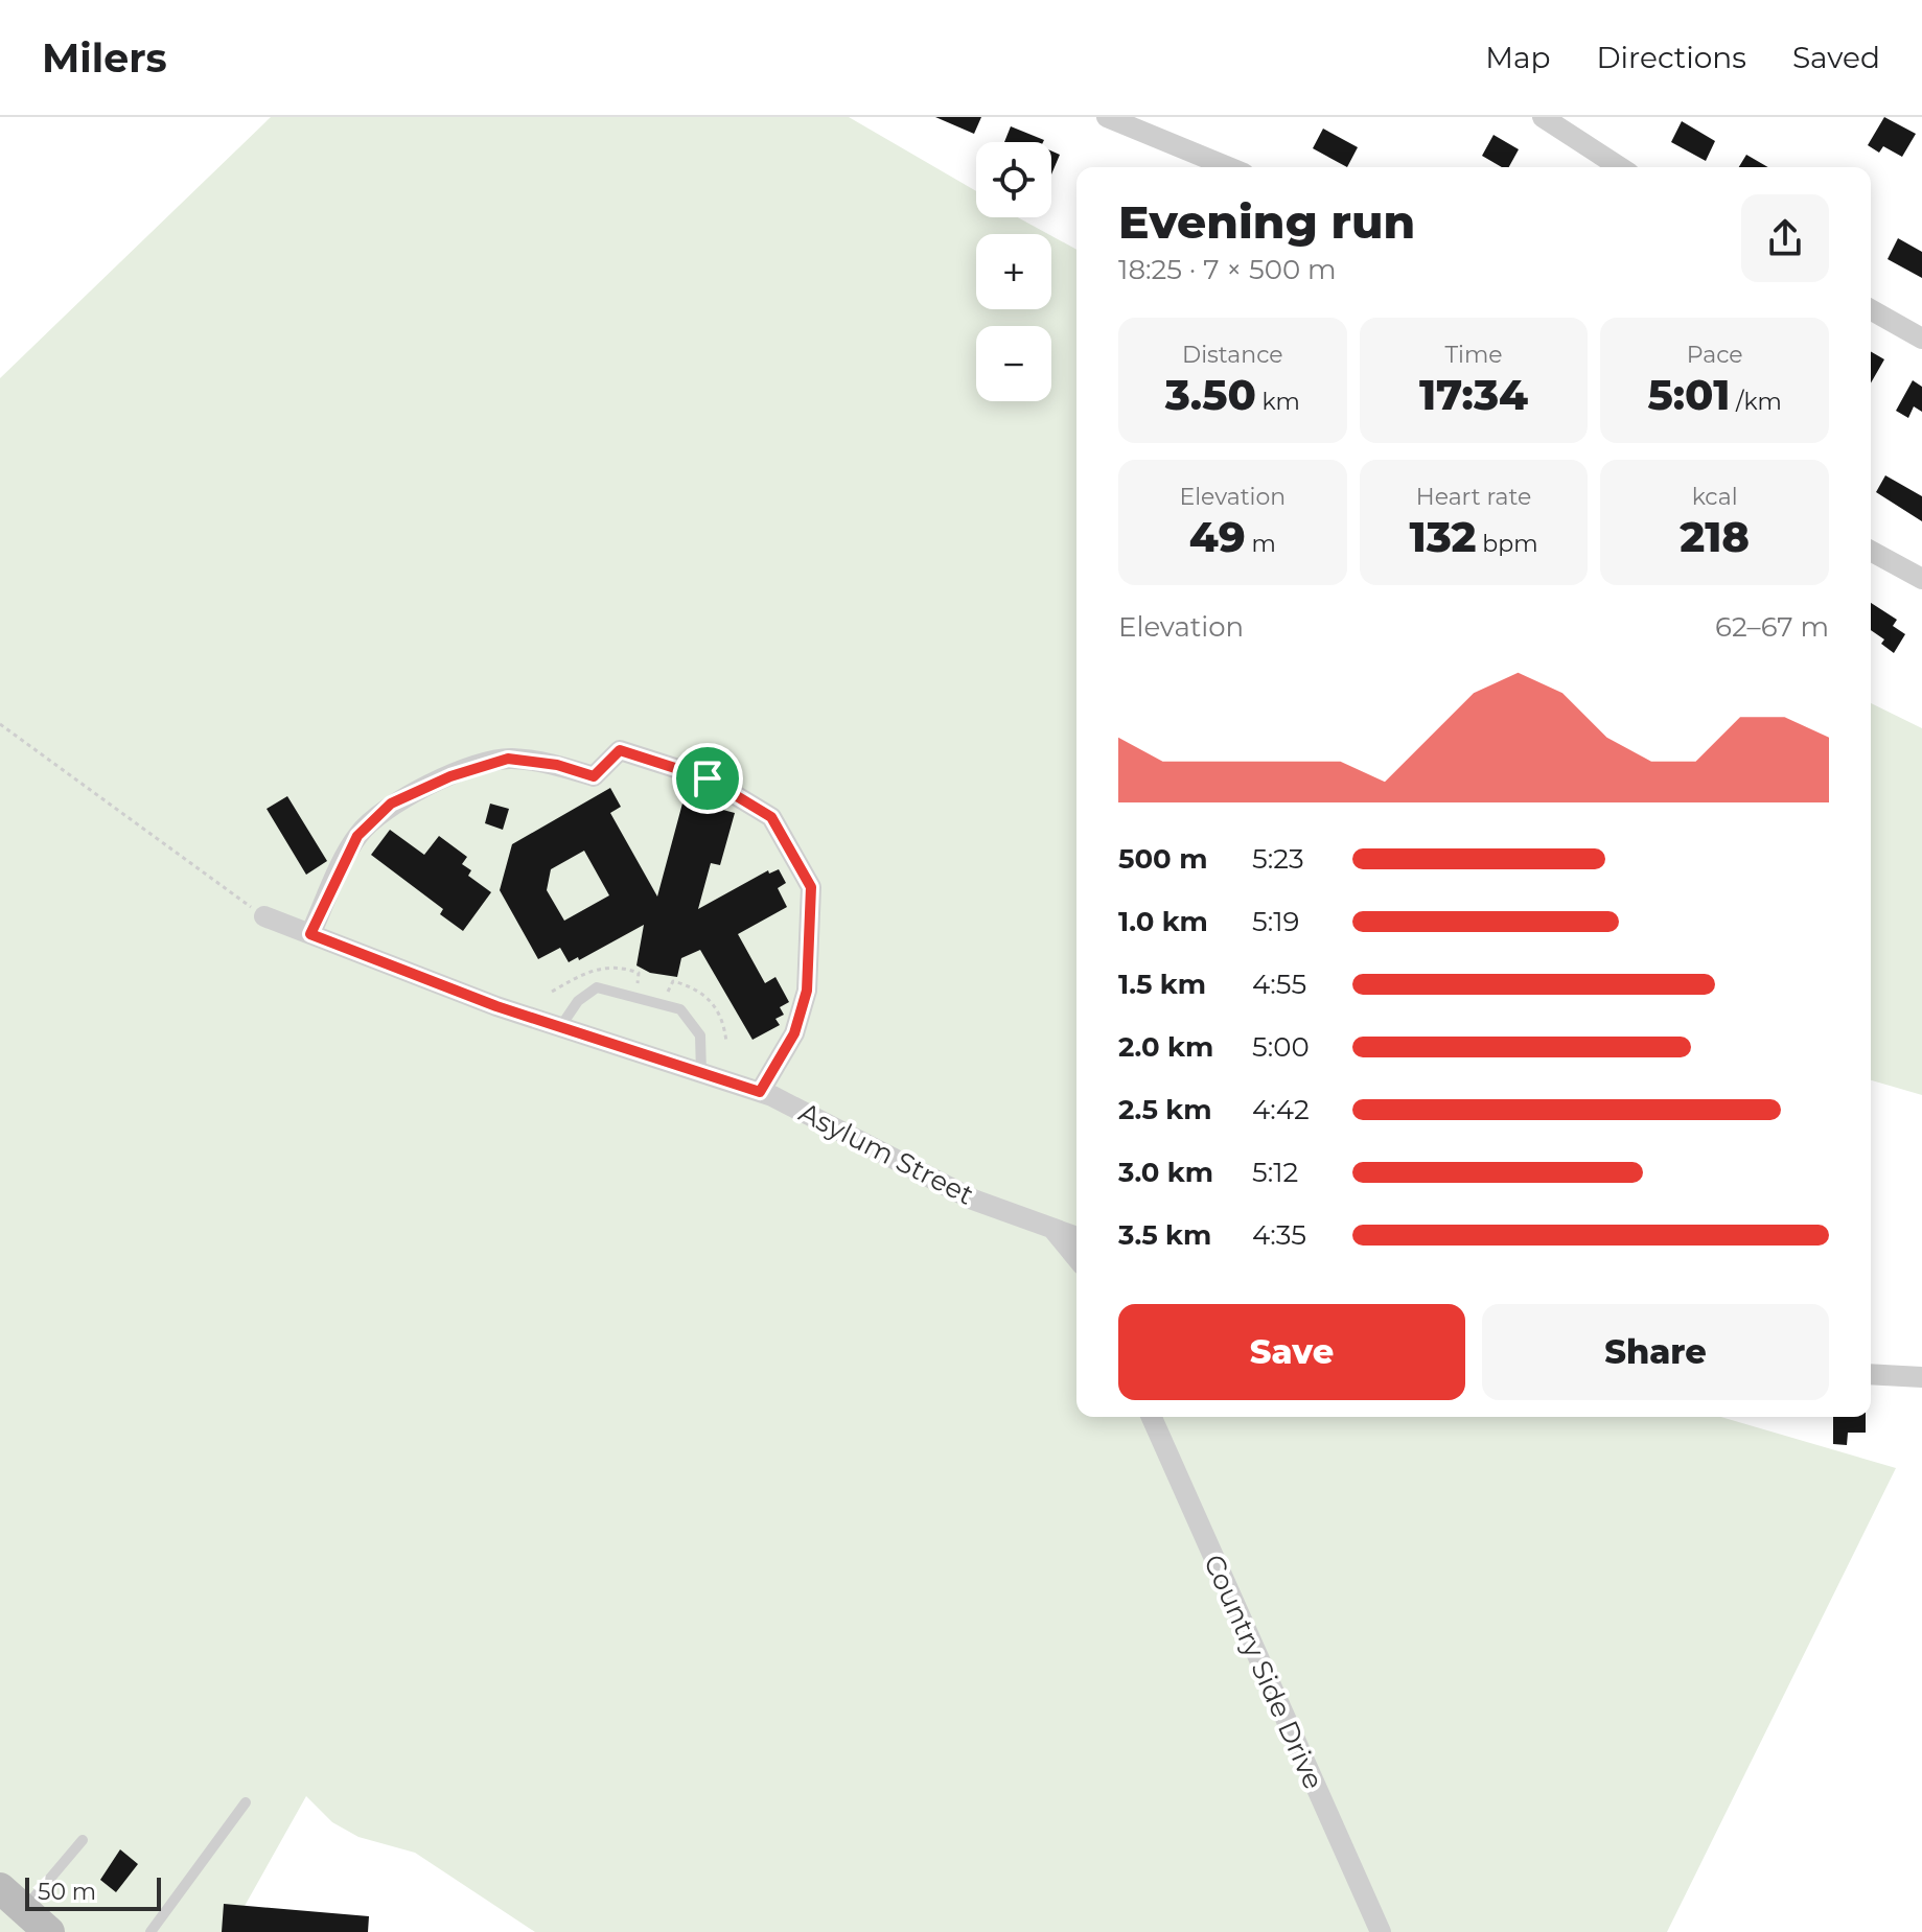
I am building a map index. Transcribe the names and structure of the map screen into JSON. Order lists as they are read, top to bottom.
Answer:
{
  "streets": {
    "street": ["Asylum Street", "Country Side Drive"]
  },
  "scale_bar": "50 m",
  "page": {
    "header": "Milers",
    "nav": ["Map", "Directions", "Saved"],
    "map_buttons": ["+", "−"],
    "heading": ["Evening run", "18:25 · 7 × 500 m"],
    "stats": [
      ["Distance", "3.50 km"],
      ["Time", "17:34"],
      ["Pace", "5:01 /km"],
      ["Elevation", "49 m"],
      ["Heart rate", "132 bpm"],
      ["kcal", "218"]
    ],
    "chart": ["Elevation", "62–67 m"],
    "list": [
      {
        "name": "500 m",
        "note": "5:23"
      },
      {
        "name": "1.0 km",
        "note": "5:19"
      },
      {
        "name": "1.5 km",
        "note": "4:55"
      },
      {
        "name": "2.0 km",
        "note": "5:00"
      },
      {
        "name": "2.5 km",
        "note": "4:42"
      },
      {
        "name": "3.0 km",
        "note": "5:12"
      },
      {
        "name": "3.5 km",
        "note": "4:35"
      }
    ],
    "buttons": ["Save", "Share"],
    "scale": "50 m"
  }
}
